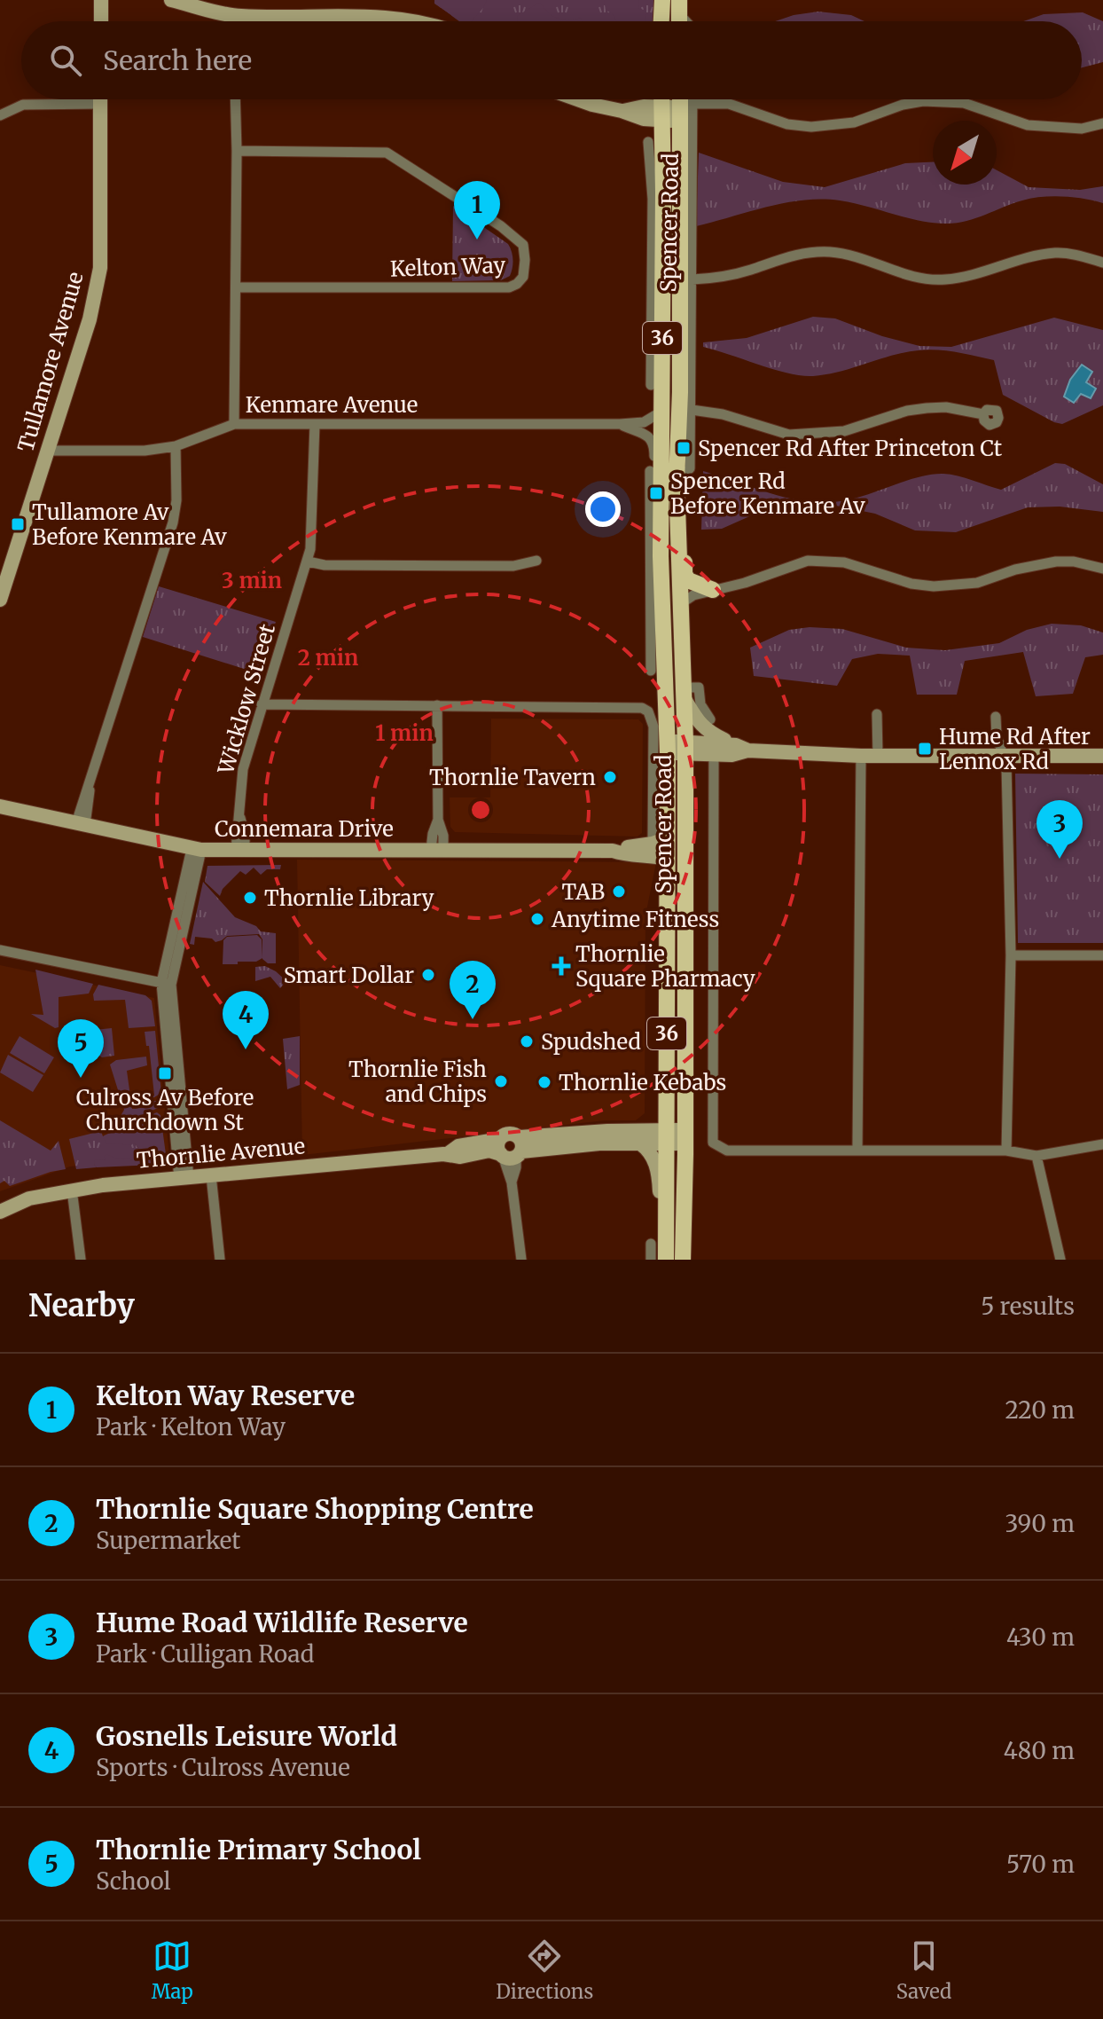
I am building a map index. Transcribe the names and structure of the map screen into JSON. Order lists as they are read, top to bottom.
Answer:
{
  "streets": {
    "main road": ["Spencer Road", "36"],
    "street": [
      "Kelton Way",
      "Tullamore Avenue",
      "Kenmare Avenue",
      "Wicklow Street",
      "Connemara Drive",
      "Thornlie Avenue"
    ]
  },
  "crossings": [
    ["Spencer Road", "Kenmare Avenue"],
    ["Spencer Road", "Connemara Drive"],
    ["Spencer Road", "Thornlie Avenue"],
    ["Tullamore Avenue", "Kenmare Avenue"],
    ["Kenmare Avenue", "Wicklow Street"],
    ["Wicklow Street", "Connemara Drive"]
  ],
  "places": {
    "transit": [
      "Spencer Rd After Princeton Ct",
      "Spencer Rd Before Kenmare Av",
      "Tullamore Av Before Kenmare Av",
      "Hume Rd After Lennox Rd",
      "Culross Av Before Churchdown St"
    ],
    "other": [
      "Thornlie Tavern",
      "TAB",
      "Thornlie Library",
      "Anytime Fitness",
      "Smart Dollar",
      "Spudshed",
      "Thornlie Fish and Chips",
      "Thornlie Kebabs"
    ],
    "health": ["Thornlie Square Pharmacy"]
  },
  "north": "bottom left",
  "page": {
    "search": "Search here",
    "pins": [
      "1",
      "3",
      "2",
      "4",
      "5"
    ],
    "heading": ["Nearby", "5 results"],
    "list": [
      {
        "mark": "1",
        "name": "Kelton Way Reserve",
        "note": "Park · Kelton Way",
        "value": "220 m"
      },
      {
        "mark": "2",
        "name": "Thornlie Square Shopping Centre",
        "note": "Supermarket",
        "value": "390 m"
      },
      {
        "mark": "3",
        "name": "Hume Road Wildlife Reserve",
        "note": "Park · Culligan Road",
        "value": "430 m"
      },
      {
        "mark": "4",
        "name": "Gosnells Leisure World",
        "note": "Sports · Culross Avenue",
        "value": "480 m"
      },
      {
        "mark": "5",
        "name": "Thornlie Primary School",
        "note": "School",
        "value": "570 m"
      }
    ],
    "nav": ["Map", "Directions", "Saved"]
  },
  "rings": ["3 min", "2 min", "1 min"]
}
